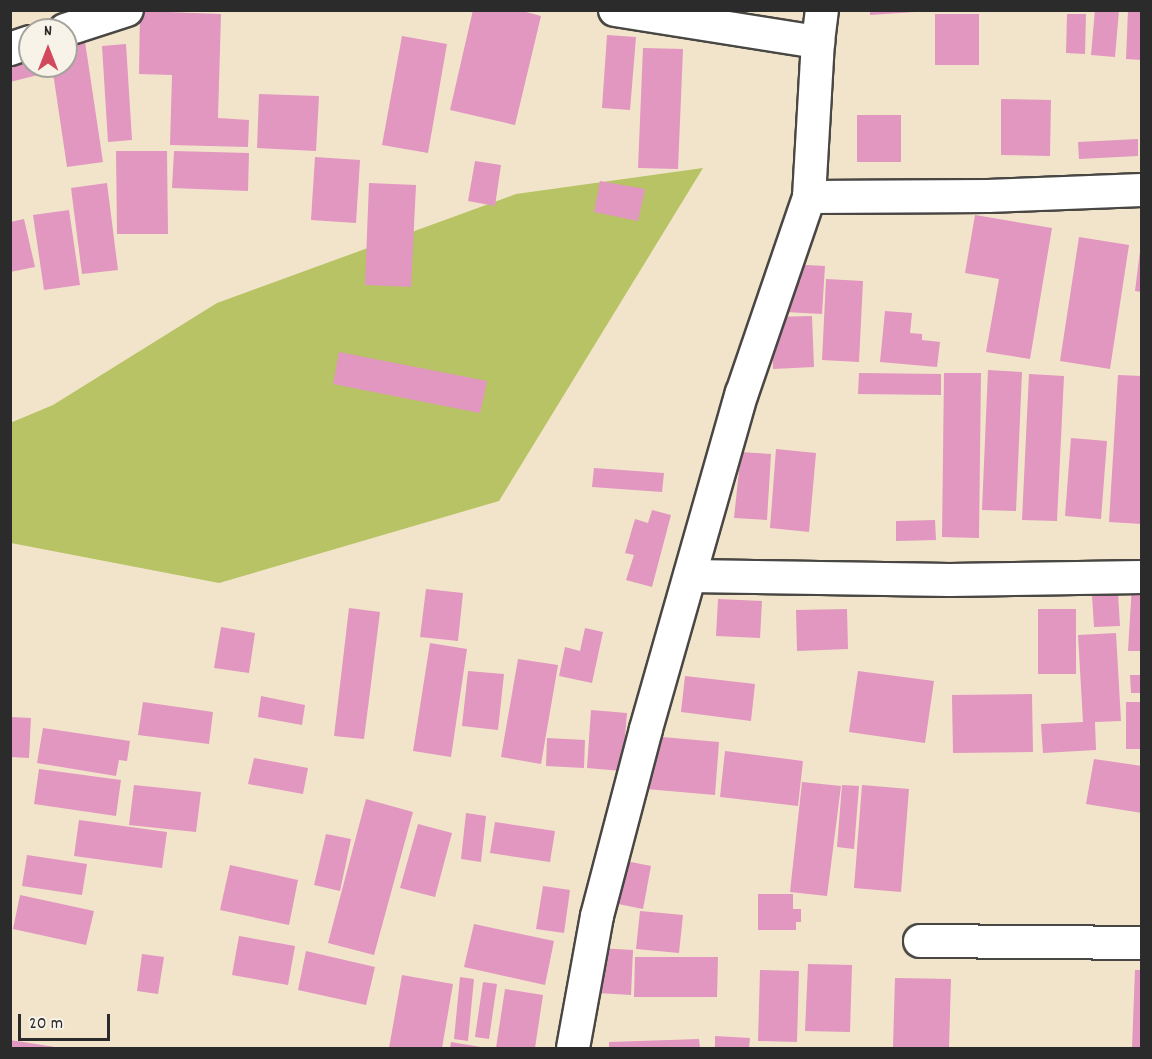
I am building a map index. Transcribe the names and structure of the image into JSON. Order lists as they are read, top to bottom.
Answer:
{
  "scale_bar": "20 m",
  "north": "top"
}
